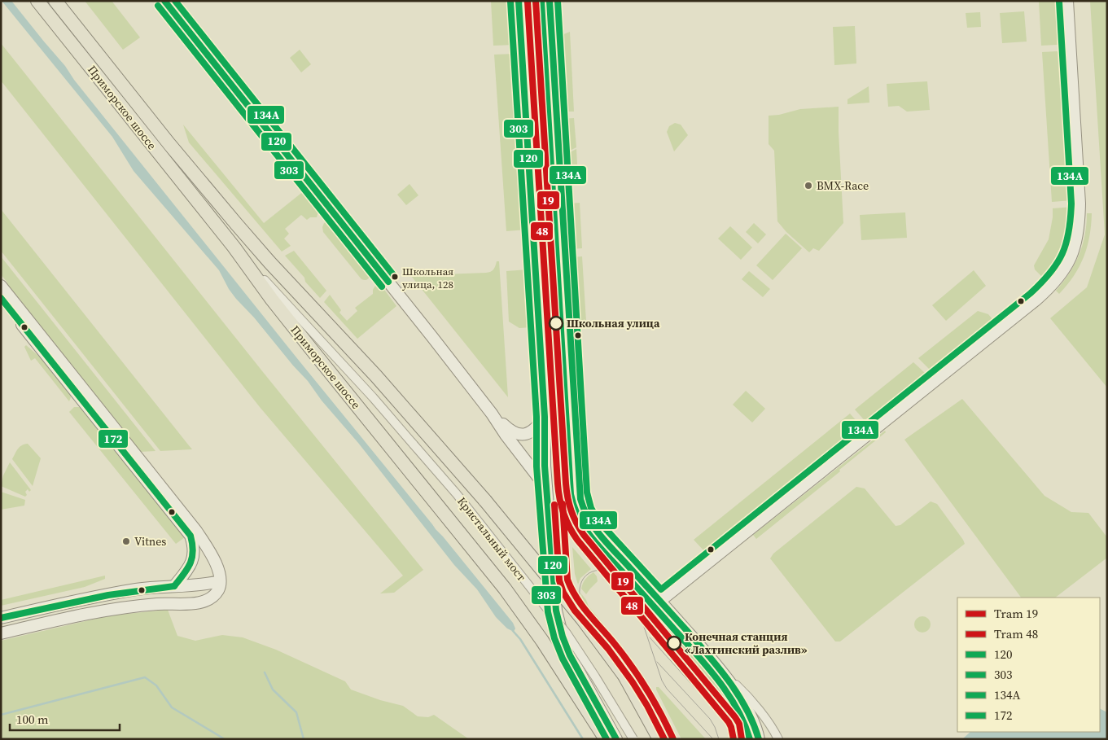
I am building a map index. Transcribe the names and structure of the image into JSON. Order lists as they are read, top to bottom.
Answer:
{
  "streets": {
    "main road": ["Приморское шоссе"],
    "street": ["Кристальный мост"]
  },
  "crossings": [
    ["Приморское шоссе", "Кристальный мост"]
  ],
  "places": [
    "BMX-Race",
    "Школьная улица, 128",
    "Школьная улица",
    "Vitnes",
    "Конечная станция «Лахтинский разлив»"
  ],
  "lines": [
    "tram line 19",
    "transit line 120",
    "transit line 134А",
    "tram line 48",
    "transit line 303",
    "transit line 172"
  ],
  "legend": [
    "Tram 19",
    "Tram 48",
    "120",
    "303",
    "134А",
    "172"
  ],
  "scale_bar": "100 m"
}
